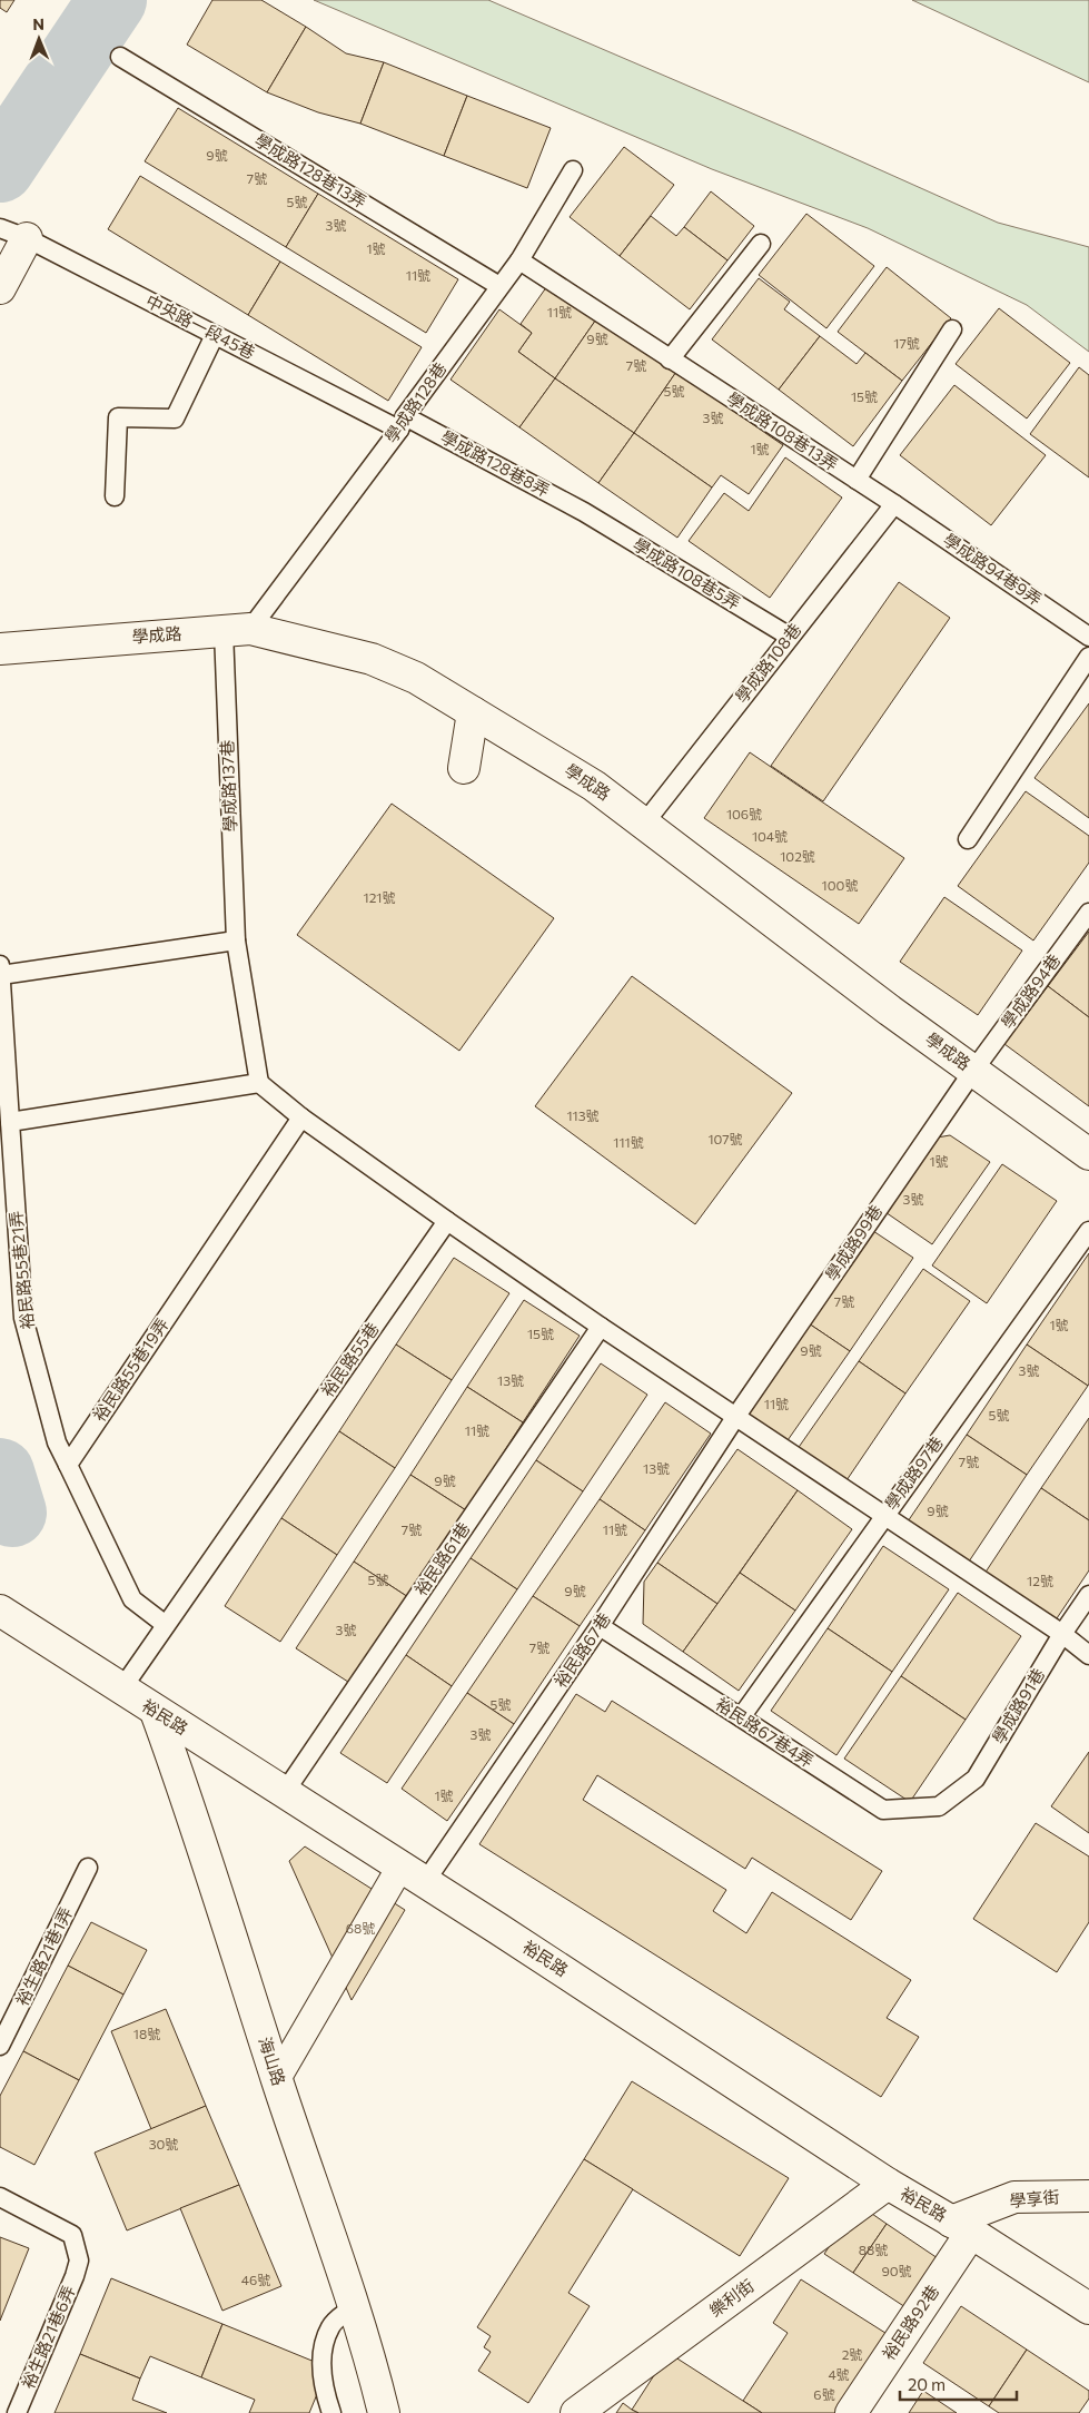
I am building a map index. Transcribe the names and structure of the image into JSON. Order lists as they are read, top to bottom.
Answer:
{
  "streets": {
    "street": [
      "學成路",
      "裕民路",
      "海山路",
      "學享街",
      "樂利街",
      "裕民路92巷"
    ],
    "lane": [
      "學成路128巷13弄",
      "中央路一段45巷",
      "學成路128巷",
      "學成路108巷13弄",
      "學成路128巷8弄",
      "學成路94巷9弄",
      "學成路108巷5弄",
      "學成路108巷",
      "學成路137巷",
      "學成路94巷",
      "學成路99巷",
      "裕民路55巷21弄",
      "裕民路55巷",
      "裕民路55巷19弄",
      "學成路97巷",
      "裕民路61巷",
      "裕民路67巷",
      "學成路91巷",
      "裕民路67巷4弄",
      "裕生路21巷1弄",
      "裕生路21巷6弄"
    ]
  },
  "crossings": [
    ["學成路128巷13弄", "學成路128巷"],
    ["中央路一段45巷", "學成路128巷"],
    ["中央路一段45巷", "學成路128巷8弄"],
    ["學成路128巷", "學成路108巷13弄"],
    ["學成路128巷", "學成路128巷8弄"],
    ["學成路128巷", "學成路"],
    ["學成路128巷", "學成路137巷"],
    ["學成路108巷13弄", "學成路94巷9弄"],
    ["學成路108巷13弄", "學成路108巷"],
    ["學成路128巷8弄", "學成路108巷5弄"],
    ["學成路94巷9弄", "學成路108巷"],
    ["學成路108巷5弄", "學成路108巷"],
    ["學成路", "學成路108巷"],
    ["學成路", "學成路137巷"],
    ["學成路", "學成路94巷"],
    ["學成路", "學成路99巷"],
    ["學成路94巷", "學成路99巷"],
    ["學成路99巷", "裕民路67巷"],
    ["裕民路55巷21弄", "裕民路55巷19弄"],
    ["裕民路55巷", "裕民路"],
    ["學成路97巷", "裕民路67巷4弄"],
    ["裕民路61巷", "裕民路"],
    ["裕民路67巷", "裕民路"],
    ["裕民路67巷", "裕民路67巷4弄"],
    ["學成路91巷", "裕民路67巷4弄"],
    ["裕民路", "海山路"],
    ["裕民路", "學享街"],
    ["裕民路", "樂利街"],
    ["裕民路", "裕民路92巷"],
    ["學享街", "裕民路92巷"]
  ],
  "house_numbers": [
    "9號",
    "7號",
    "5號",
    "3號",
    "1號",
    "11號",
    "11號",
    "9號",
    "17號",
    "7號",
    "5號",
    "15號",
    "3號",
    "1號",
    "106號",
    "104號",
    "102號",
    "100號",
    "121號",
    "113號",
    "107號",
    "111號",
    "1號",
    "3號",
    "7號",
    "1號",
    "15號",
    "9號",
    "3號",
    "13號",
    "11號",
    "5號",
    "11號",
    "7號",
    "13號",
    "9號",
    "9號",
    "7號",
    "11號",
    "5號",
    "12號",
    "9號",
    "3號",
    "7號",
    "5號",
    "3號",
    "1號",
    "68號",
    "18號",
    "30號",
    "88號",
    "90號",
    "46號",
    "2號",
    "4號",
    "6號"
  ],
  "scale_bar": "20 m",
  "north": "top"
}
